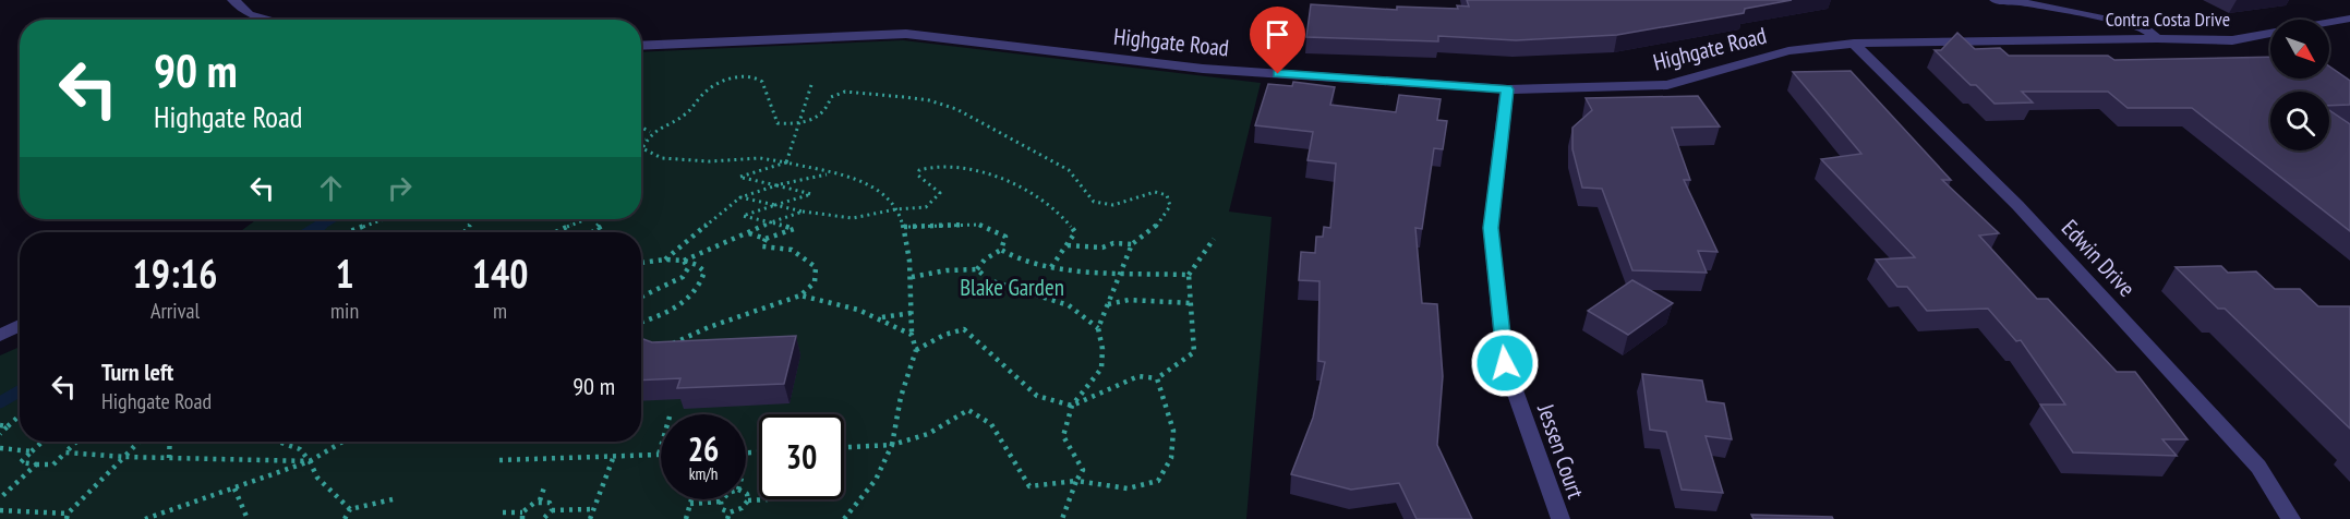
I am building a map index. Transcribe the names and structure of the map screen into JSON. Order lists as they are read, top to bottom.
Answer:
{
  "streets": {
    "street": [
      "Contra Costa Drive",
      "Highgate Road",
      "Edwin Drive",
      "Jessen Court"
    ]
  },
  "crossings": [
    ["Contra Costa Drive", "Highgate Road"],
    ["Highgate Road", "Edwin Drive"],
    ["Highgate Road", "Jessen Court"]
  ],
  "parks": ["Blake Garden"],
  "north": "bottom right",
  "page": {
    "turn": ["90 m", "Highgate Road"],
    "eta": [
      "19:16",
      "Arrival",
      "1",
      "min",
      "140",
      "m"
    ],
    "list": [
      {
        "name": "Turn left",
        "note": "Highgate Road",
        "value": "90 m"
      }
    ],
    "speed": "26 km/h",
    "limit": "30"
  }
}
